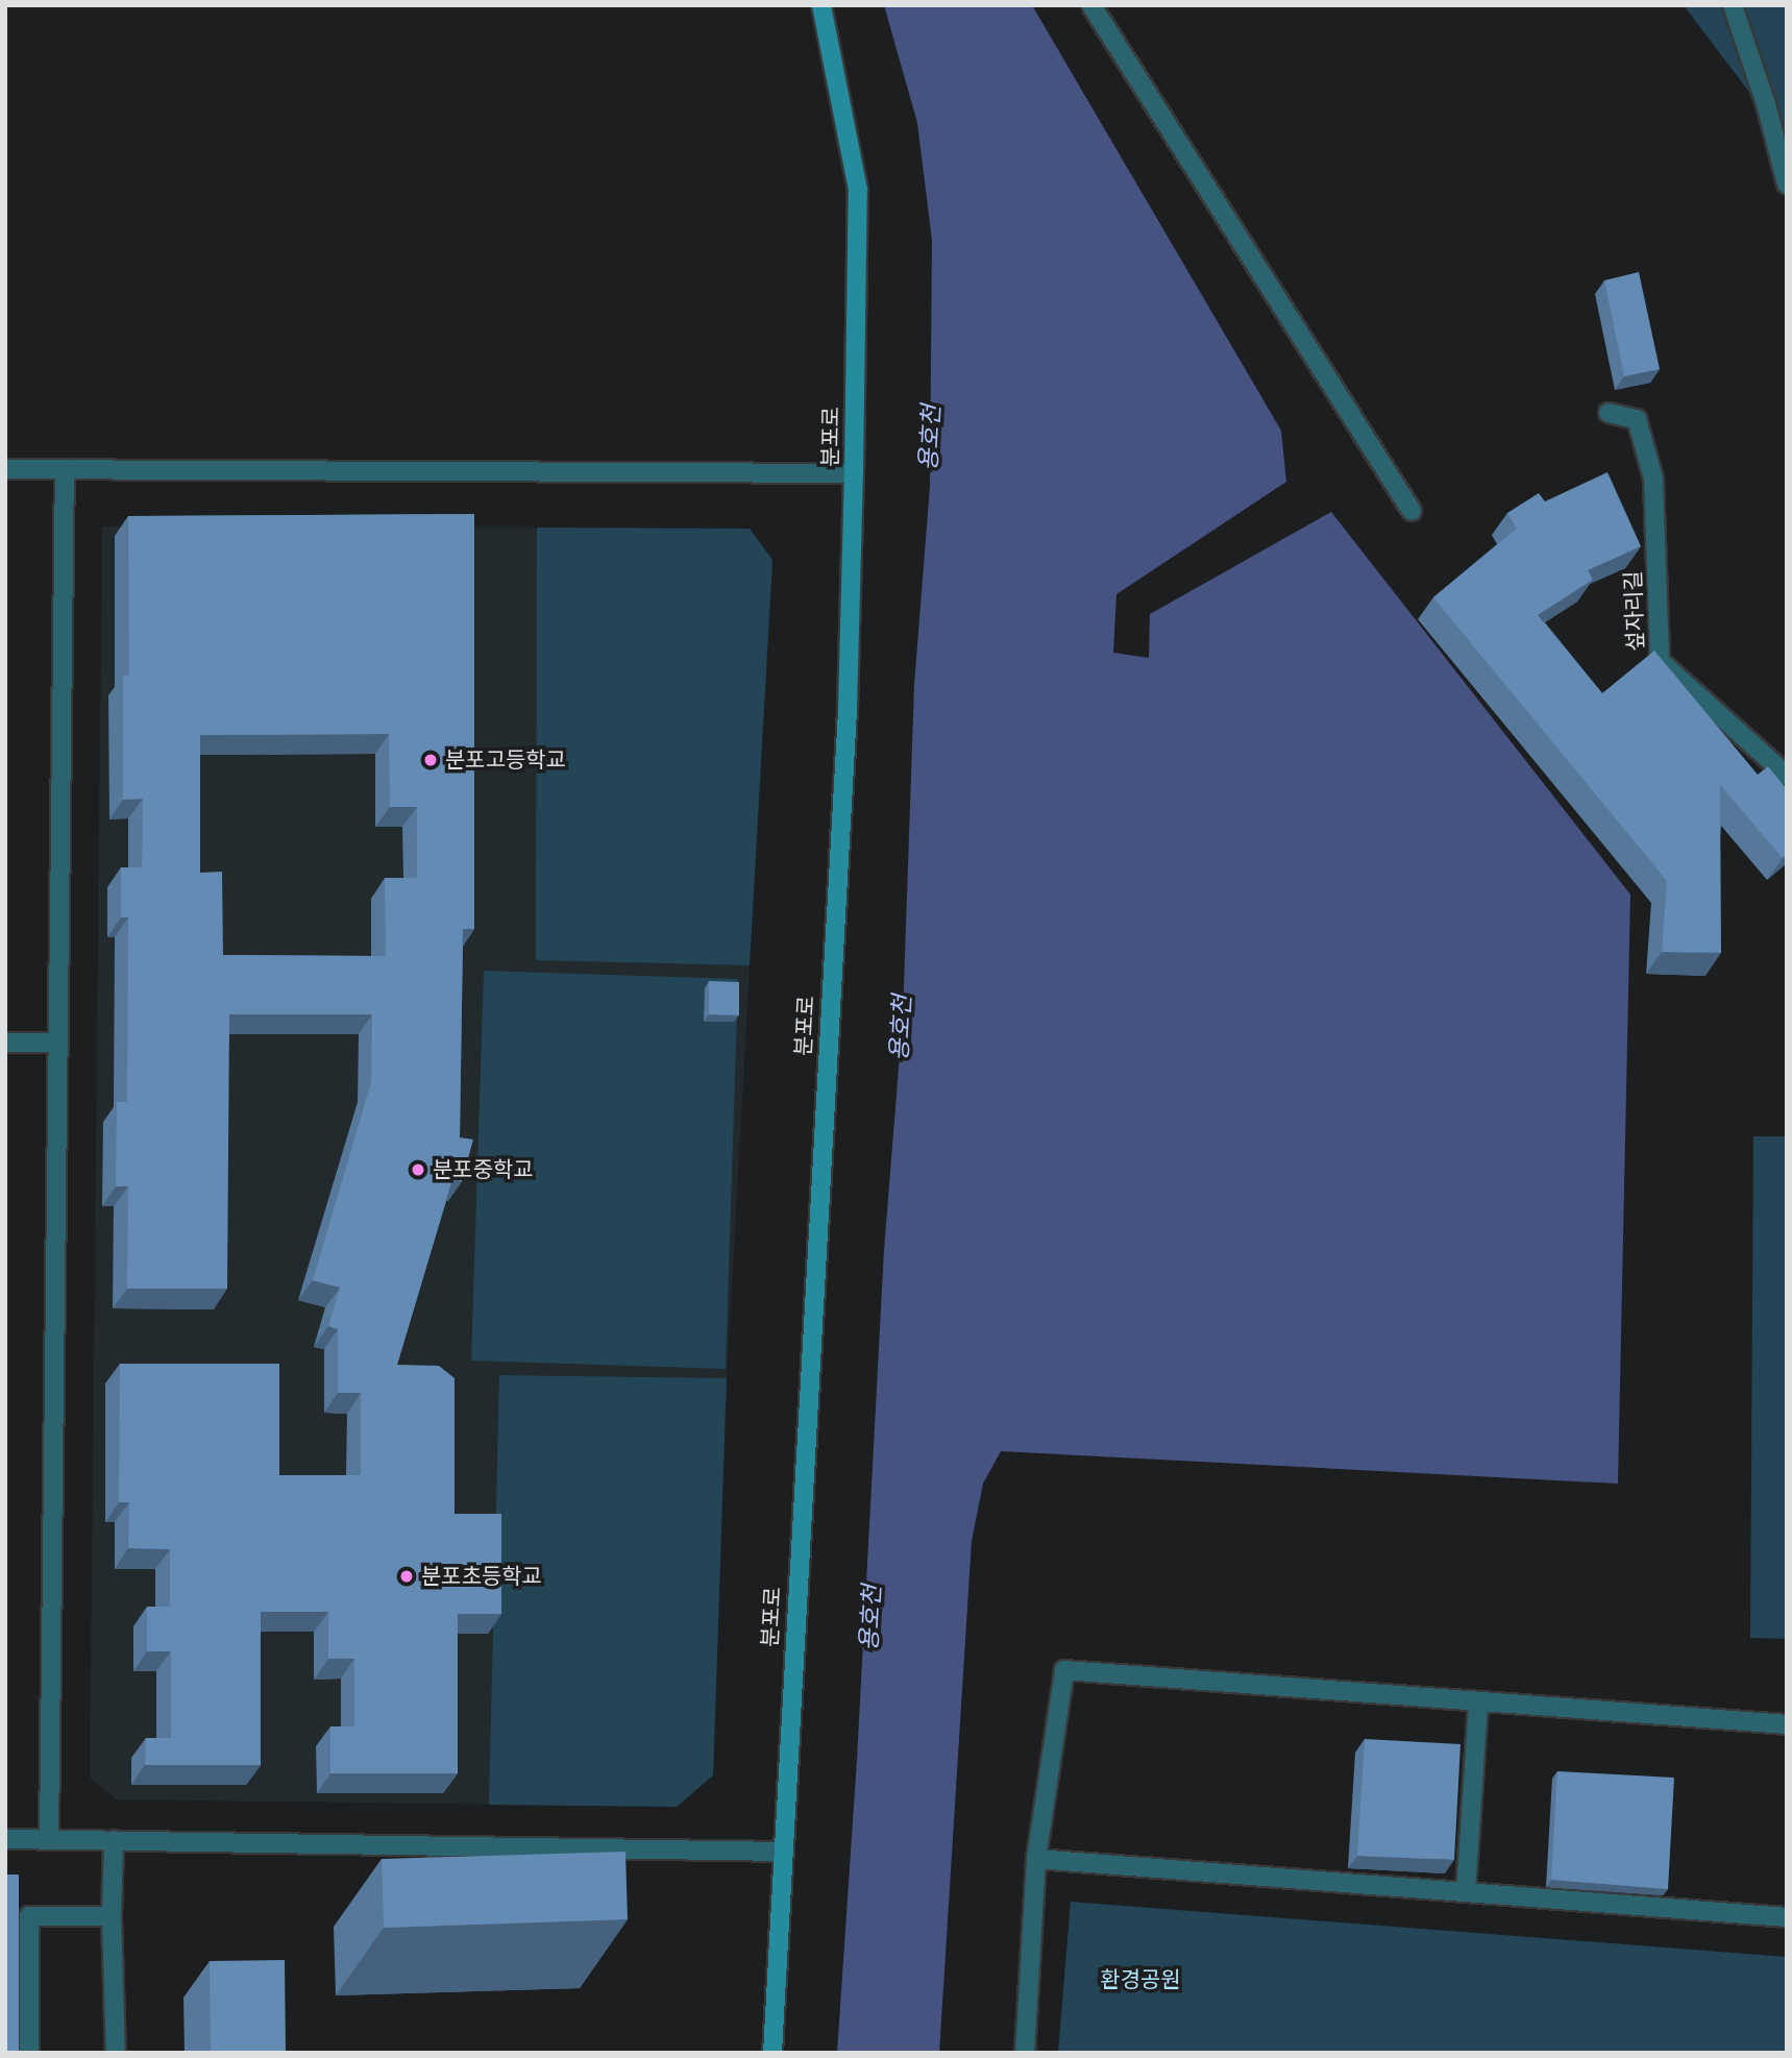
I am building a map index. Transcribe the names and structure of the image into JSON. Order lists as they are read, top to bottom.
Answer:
{
  "streets": {
    "main road": ["분포로"],
    "street": ["섶자리길"]
  },
  "water": ["용호천"],
  "parks": ["환경공원"],
  "places": ["분포고등학교", "분포중학교", "분포초등학교"]
}
